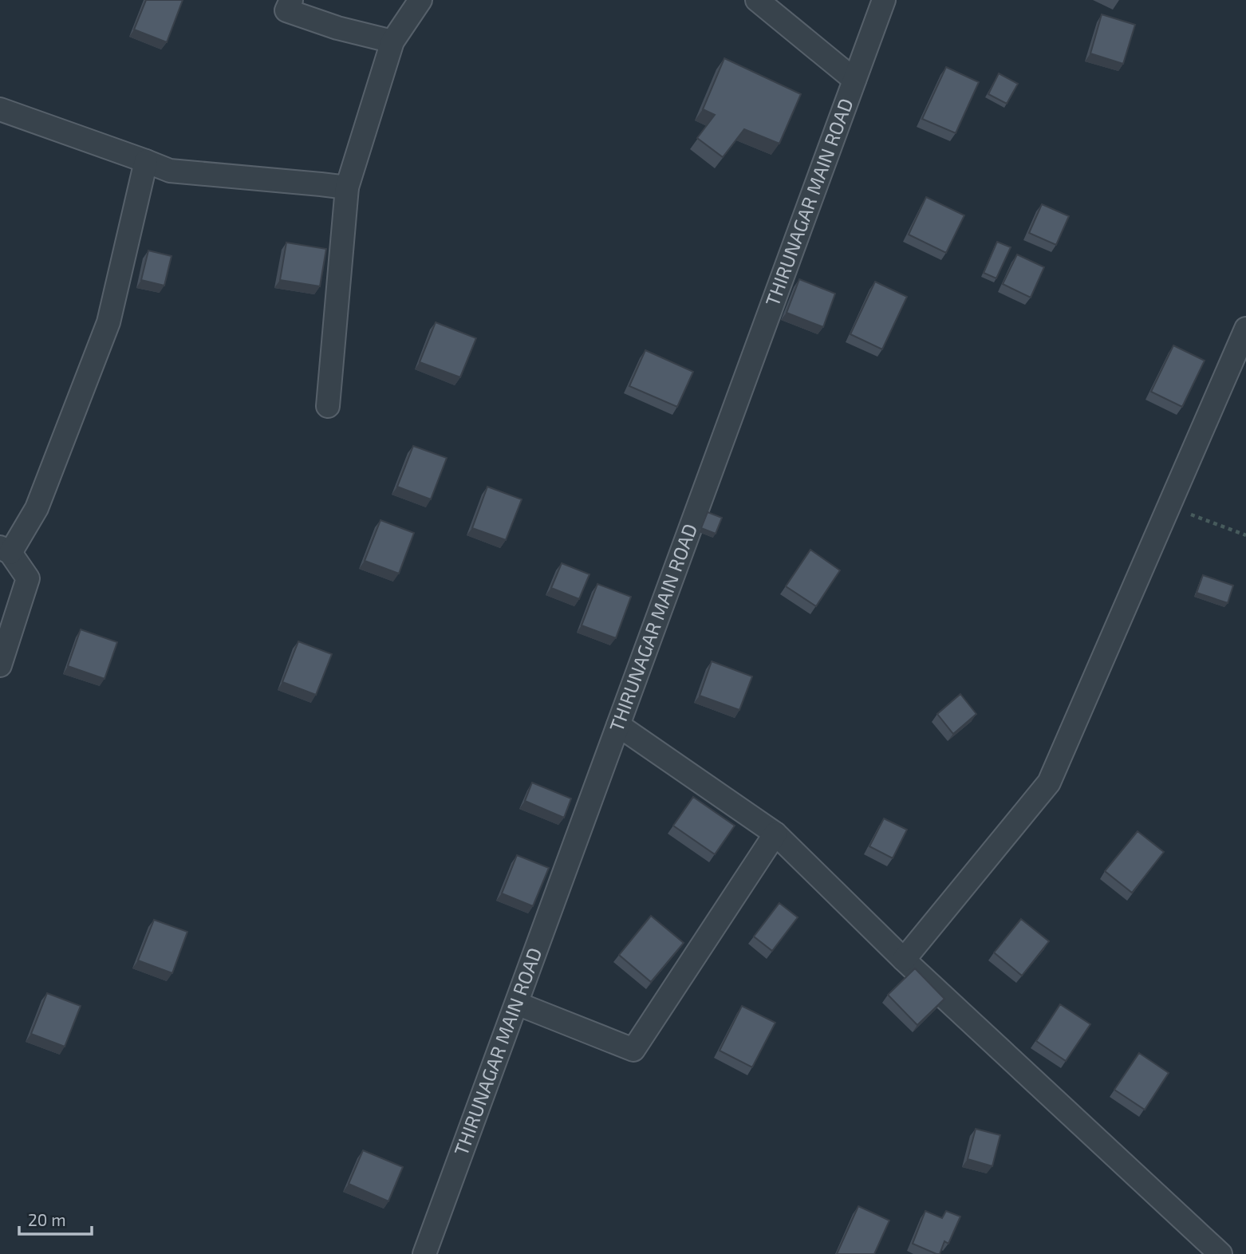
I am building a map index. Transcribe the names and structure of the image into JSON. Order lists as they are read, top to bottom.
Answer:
{
  "streets": {
    "street": ["THIRUNAGAR MAIN ROAD"]
  },
  "scale_bar": "20 m"
}
